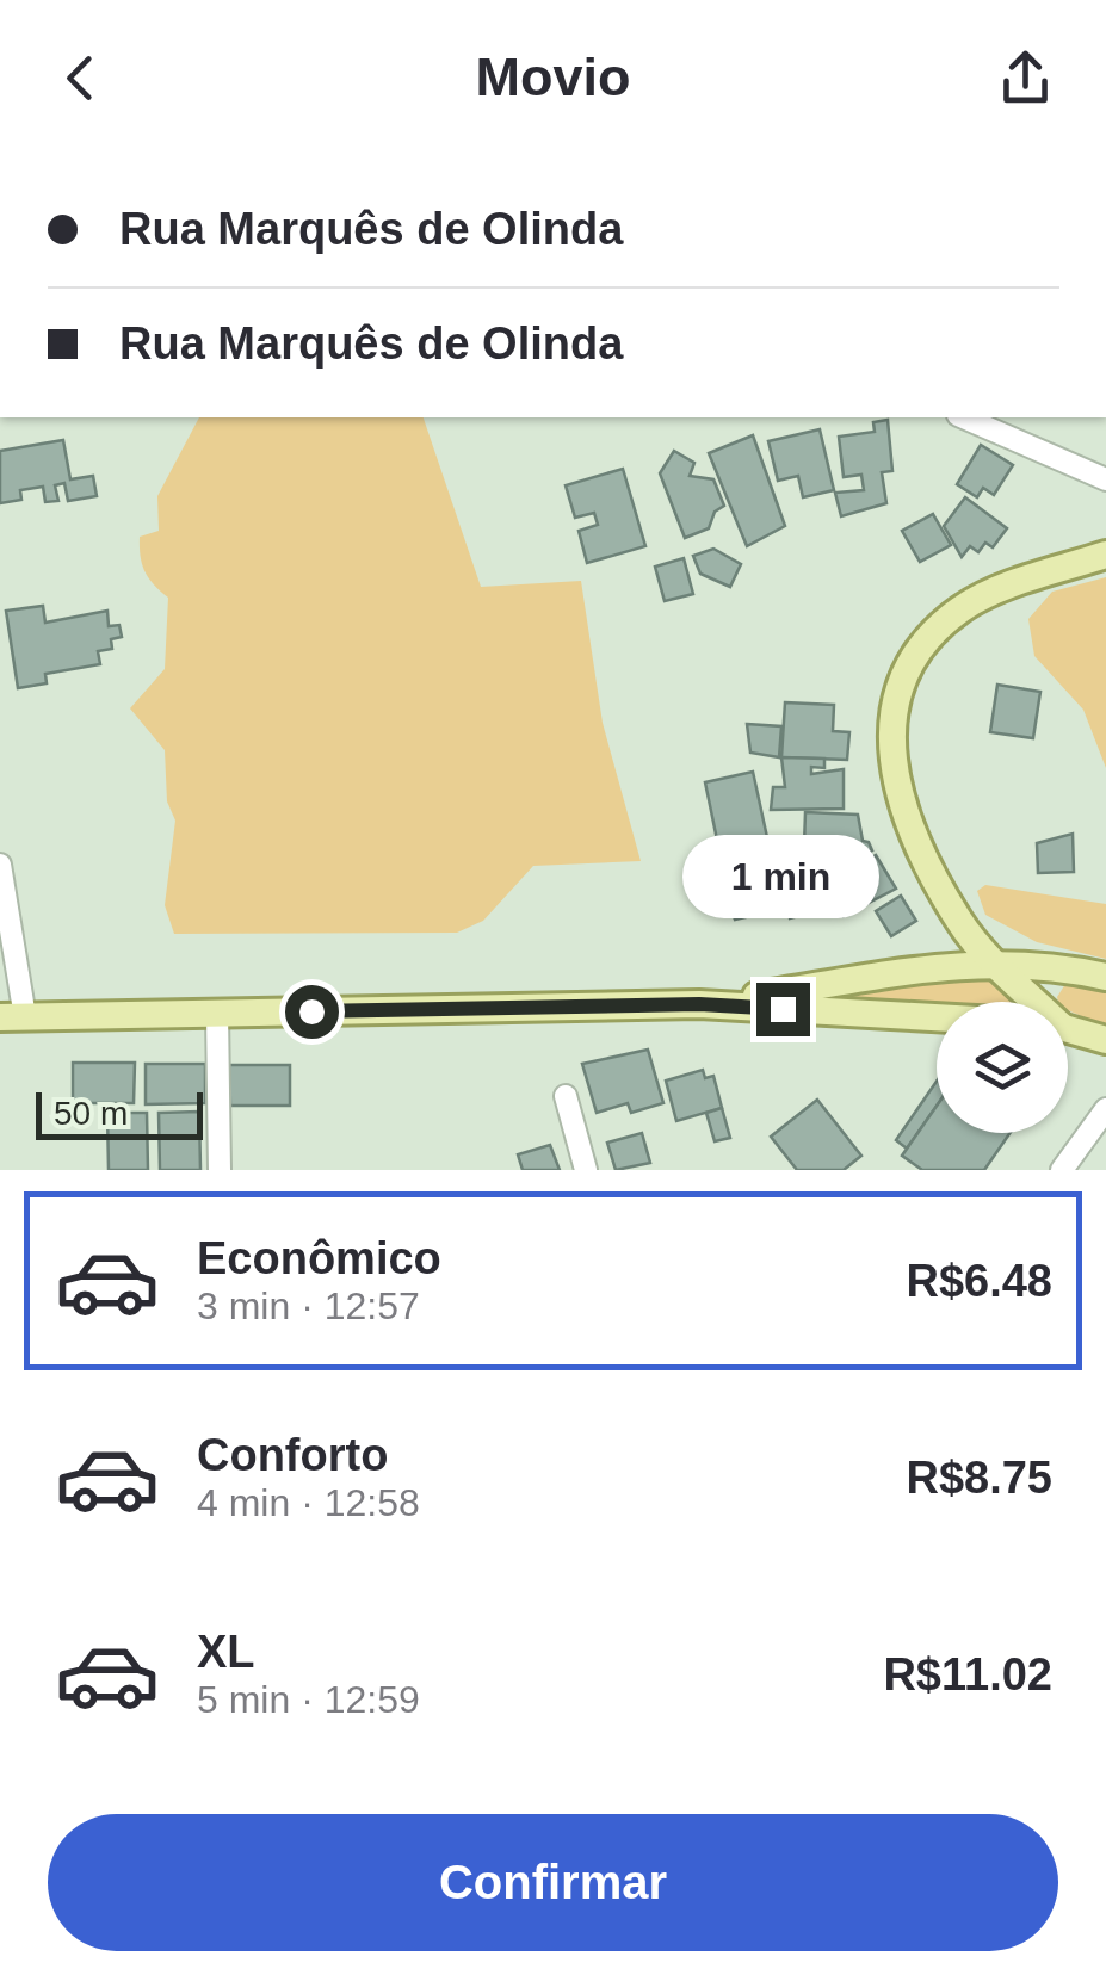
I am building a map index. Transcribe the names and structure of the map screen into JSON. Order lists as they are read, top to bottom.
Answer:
{
  "scale_bar": "50 m",
  "page": {
    "header": "Movio",
    "banner": ["Rua Marquês de Olinda", "Rua Marquês de Olinda"],
    "bubble": "1 min",
    "scale": "50 m",
    "list": [
      {
        "name": "Econômico",
        "note": "3 min · 12:57",
        "value": "R$6.48"
      },
      {
        "name": "Conforto",
        "note": "4 min · 12:58",
        "value": "R$8.75"
      },
      {
        "name": "XL",
        "note": "5 min · 12:59",
        "value": "R$11.02"
      }
    ],
    "buttons": "Confirmar"
  }
}
